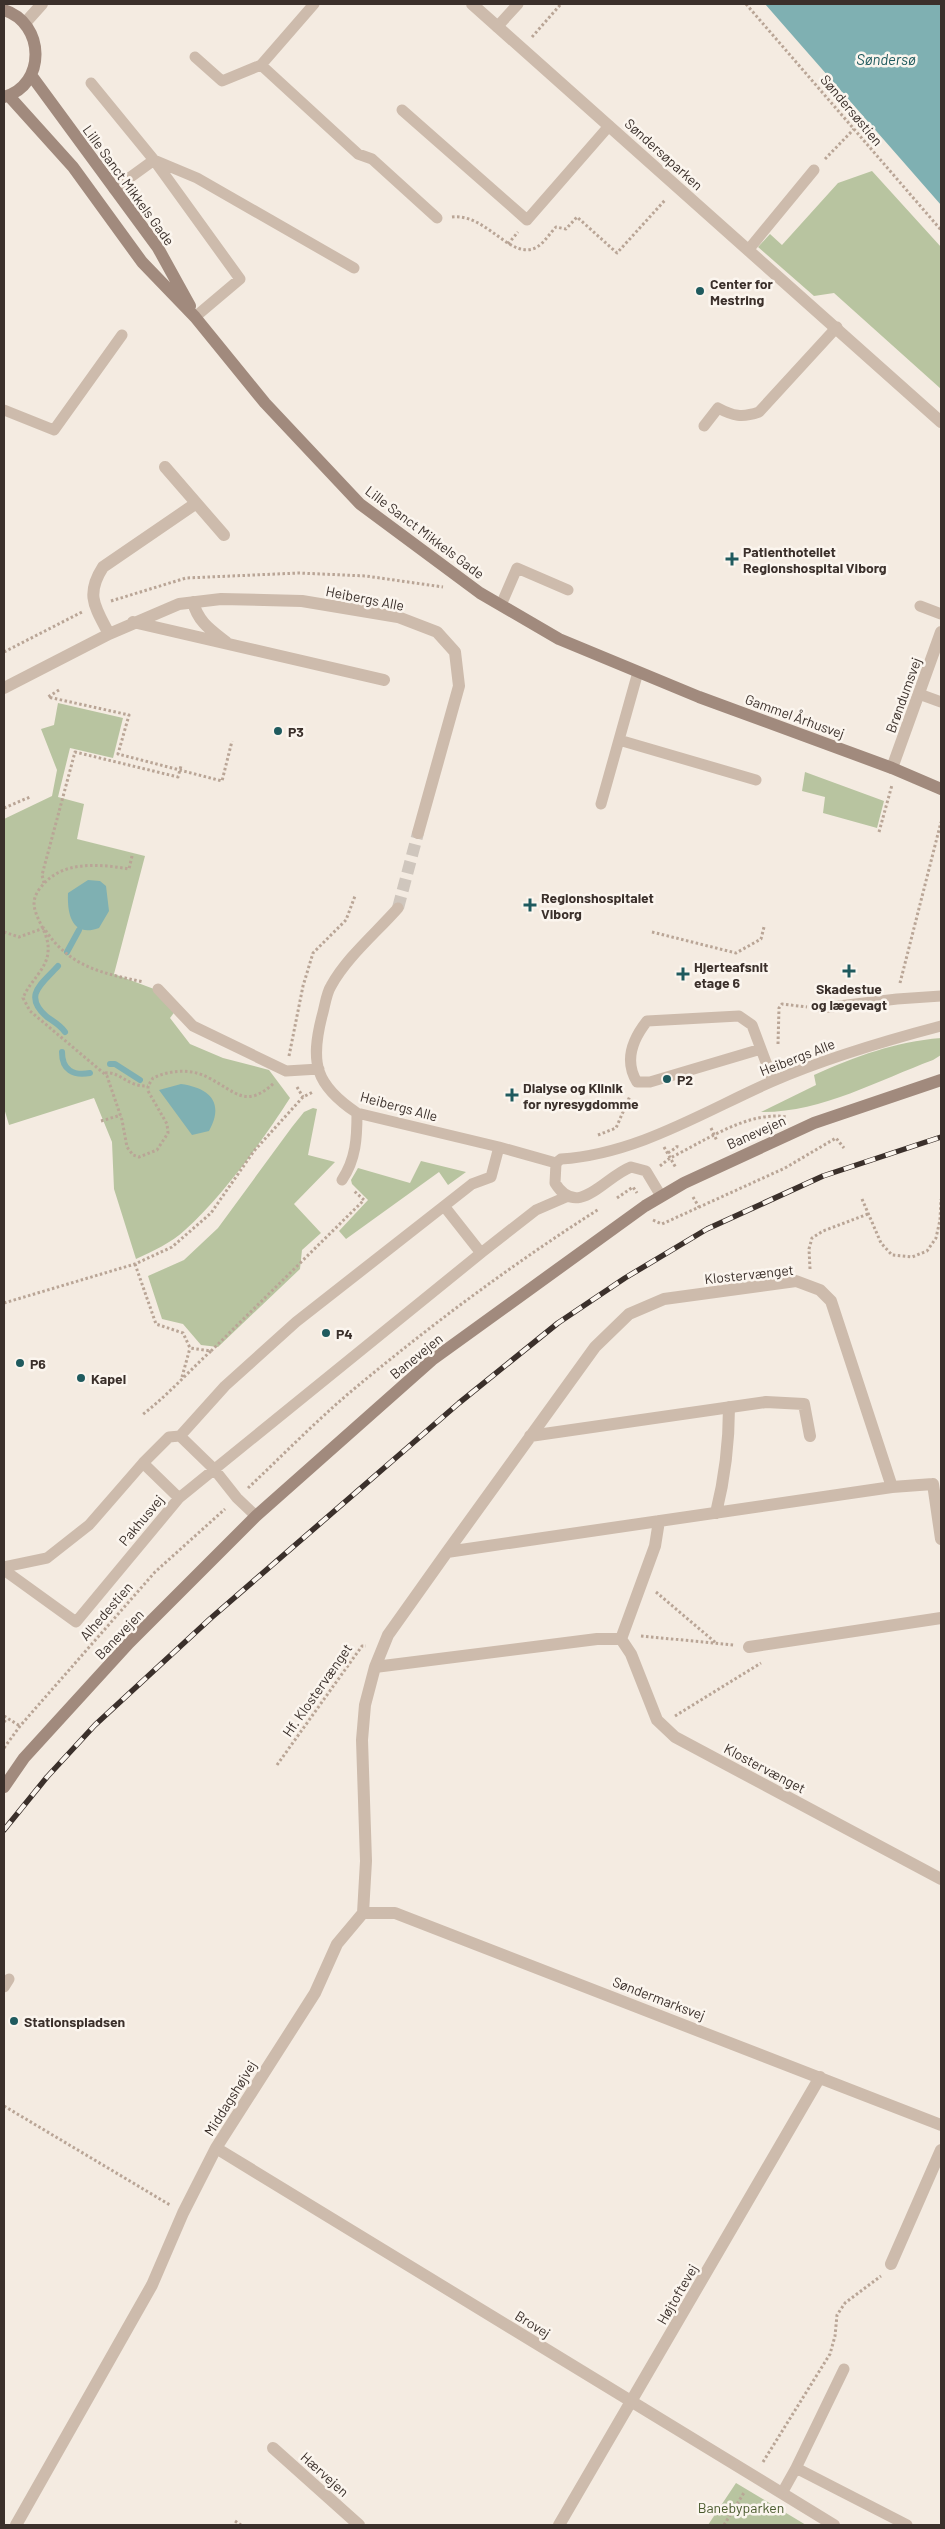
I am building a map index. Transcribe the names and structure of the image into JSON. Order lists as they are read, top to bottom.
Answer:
{
  "streets": {
    "main road": ["Lille Sanct Mikkels Gade", "Gammel Århusvej", "Banevejen"],
    "street": [
      "Søndersøparken",
      "Heibergs Alle",
      "Brøndumsvej",
      "Klostervænget",
      "Søndermarksvej",
      "Middagshøjvej",
      "Højtoftevej",
      "Brovej",
      "Hærvejen"
    ],
    "lane": ["Pakhusvej"],
    "path": ["Søndersøstien", "Alhedestien", "Hf. Klostervænget"]
  },
  "crossings": [
    ["Lille Sanct Mikkels Gade", "Gammel Århusvej"],
    ["Brøndumsvej", "Gammel Århusvej"],
    ["Klostervænget", "Hf. Klostervænget"],
    ["Søndermarksvej", "Middagshøjvej"],
    ["Søndermarksvej", "Højtoftevej"],
    ["Middagshøjvej", "Brovej"],
    ["Højtoftevej", "Brovej"]
  ],
  "water": ["Søndersø"],
  "parks": ["Banebyparken"],
  "places": {
    "other": [
      "Center for Mestring",
      "P3",
      "P2",
      "P4",
      "P6",
      "Kapel",
      "Stationspladsen"
    ],
    "health": [
      "Patienthotellet Regionshospital Viborg",
      "Regionshospitalet Viborg",
      "Skadestue og lægevagt",
      "Hjerteafsnit etage 6",
      "Dialyse og Klinik for nyresygdomme"
    ]
  }
}
